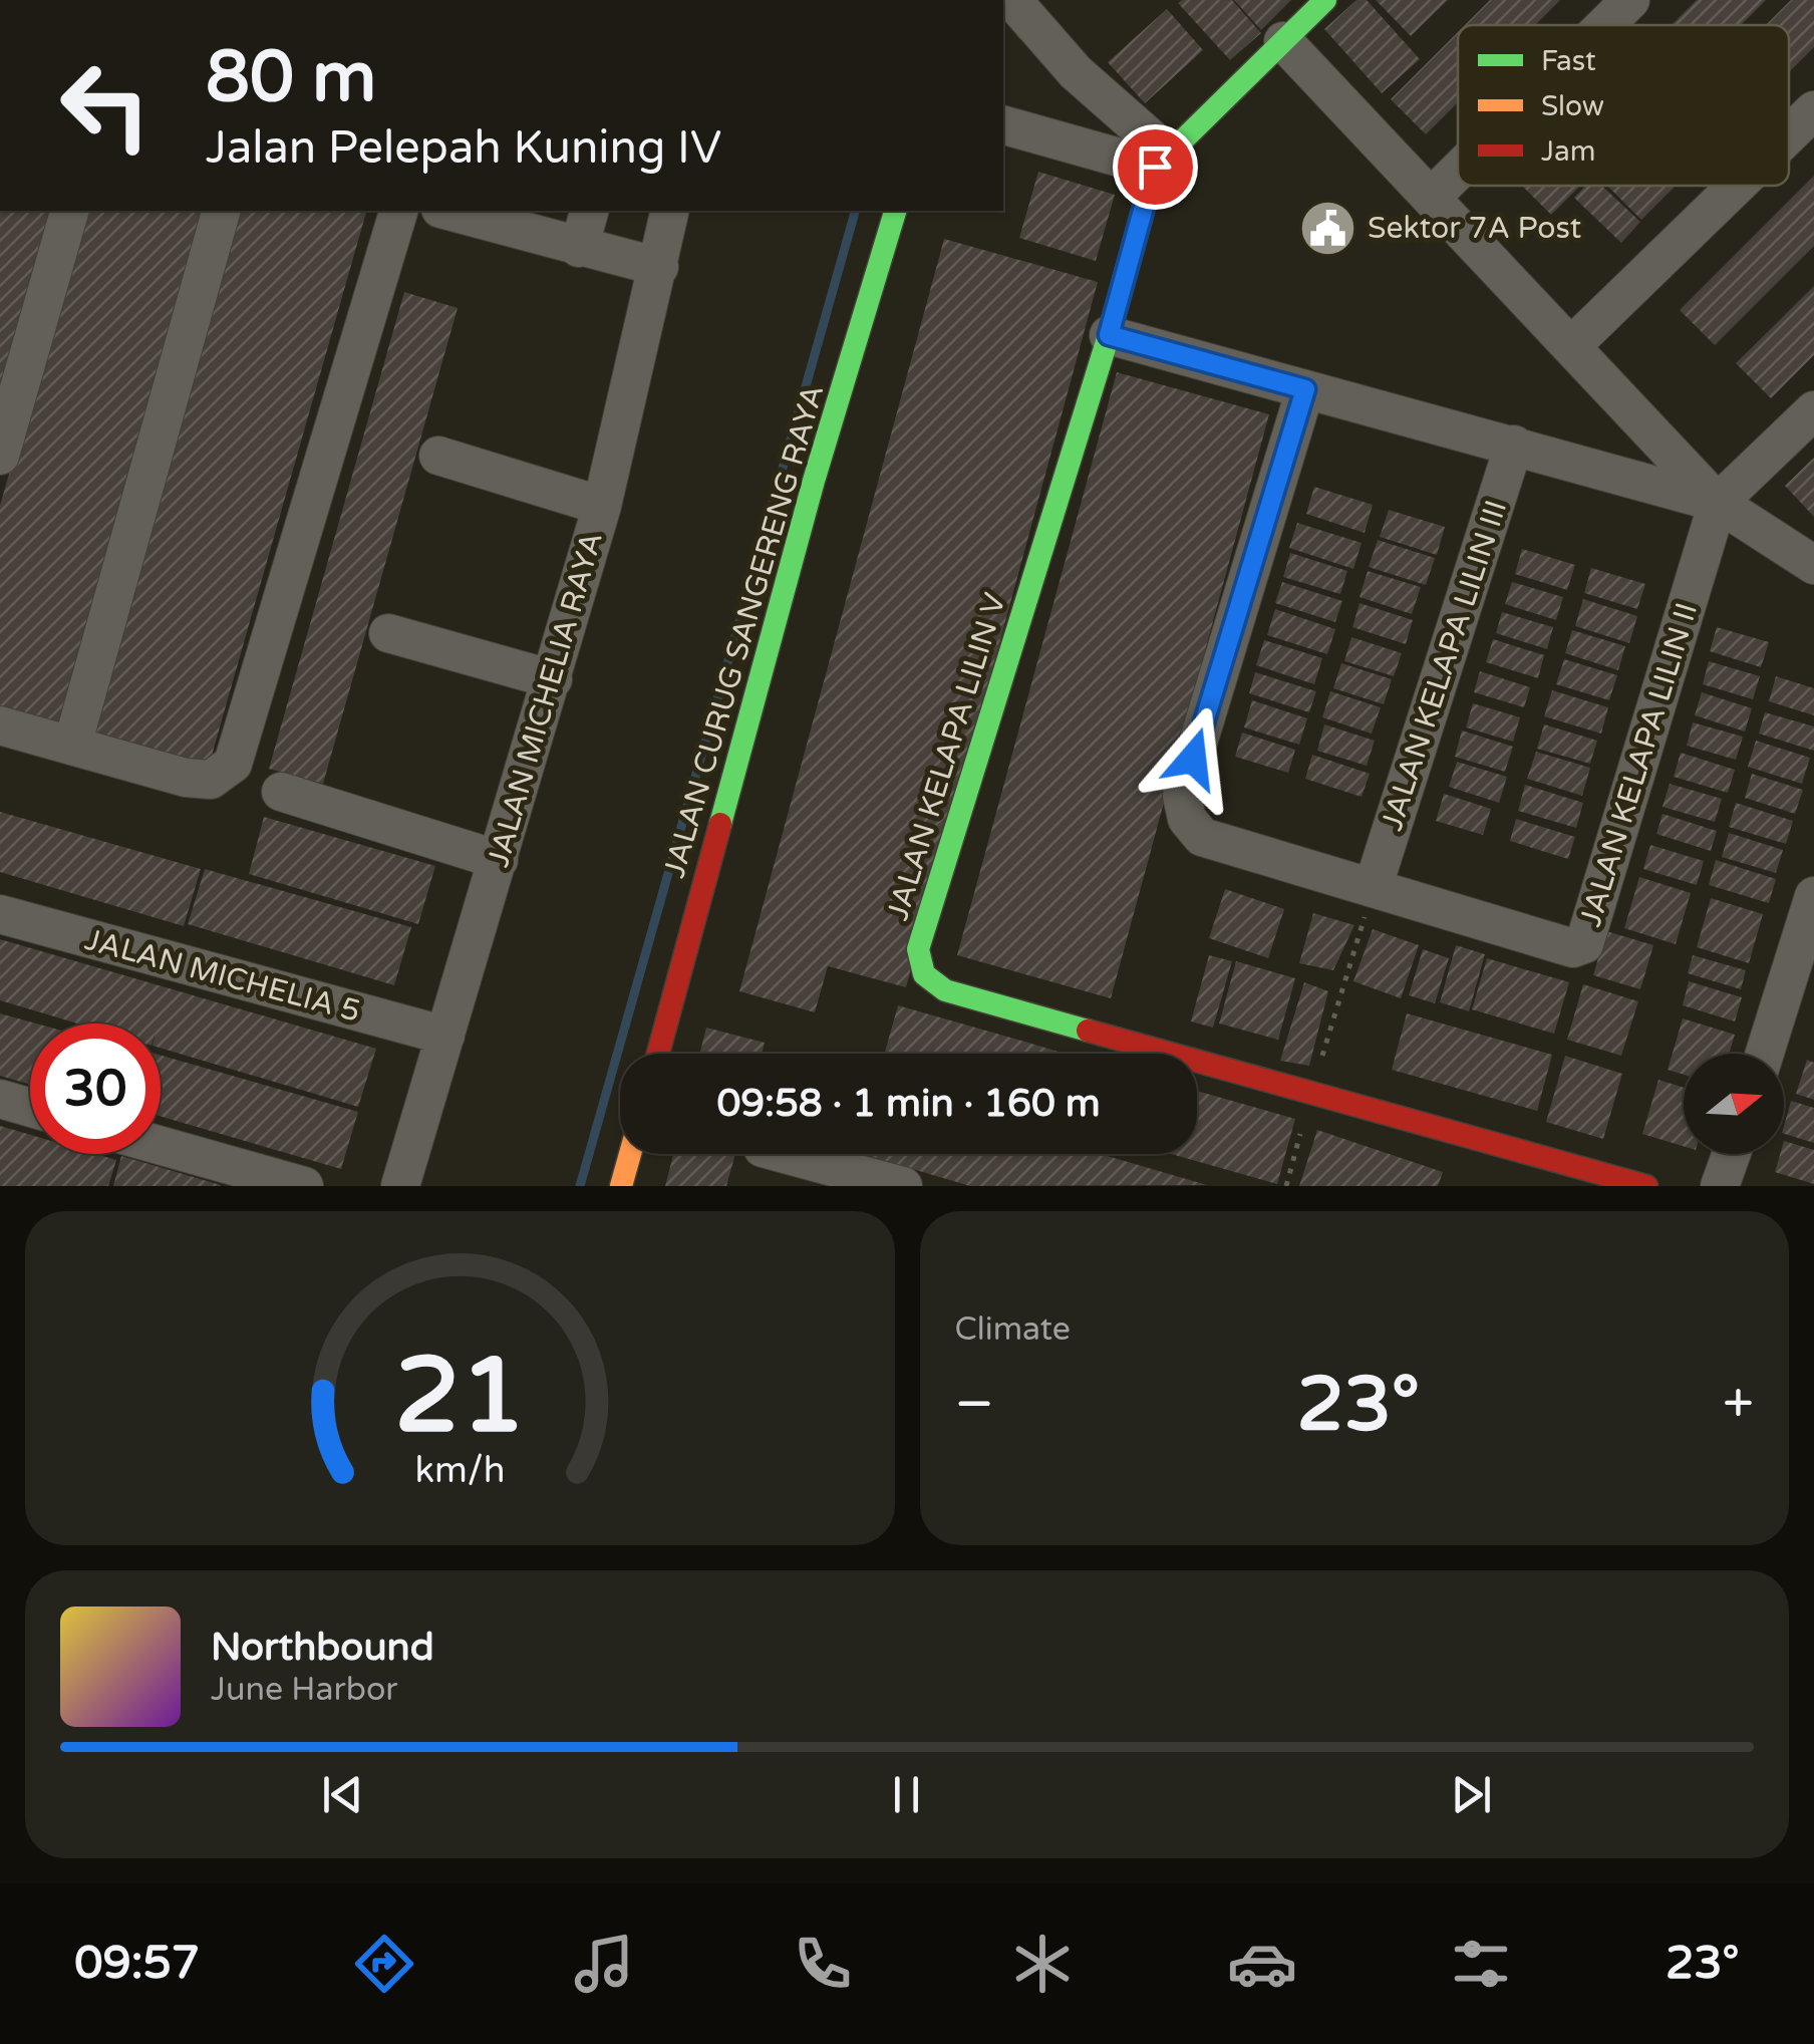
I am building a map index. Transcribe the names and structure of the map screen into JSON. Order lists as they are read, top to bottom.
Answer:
{
  "streets": {
    "street": [
      "JALAN CURUG SANGERENG RAYA",
      "JALAN KELAPA LILIN III",
      "JALAN MICHELIA RAYA",
      "JALAN KELAPA LILIN V",
      "JALAN KELAPA LILIN II",
      "JALAN MICHELIA 5"
    ]
  },
  "crossings": [
    ["JALAN KELAPA LILIN III", "JALAN KELAPA LILIN II"],
    ["JALAN MICHELIA RAYA", "JALAN MICHELIA 5"]
  ],
  "places": {
    "public building": ["Sektor 7A Post"]
  },
  "legend": ["Fast", "Slow", "Jam"],
  "north": "right",
  "page": {
    "turn": ["80 m", "Jalan Pelepah Kuning IV"],
    "limit": "30",
    "trip": "09:58 · 1 min · 160 m",
    "tile": "Climate",
    "heat": ["−", "23°", "+"],
    "song": ["Northbound", "June Harbor"],
    "tabs": ["09:57", "23°"],
    "gauge": ["21", "km/h"]
  }
}
